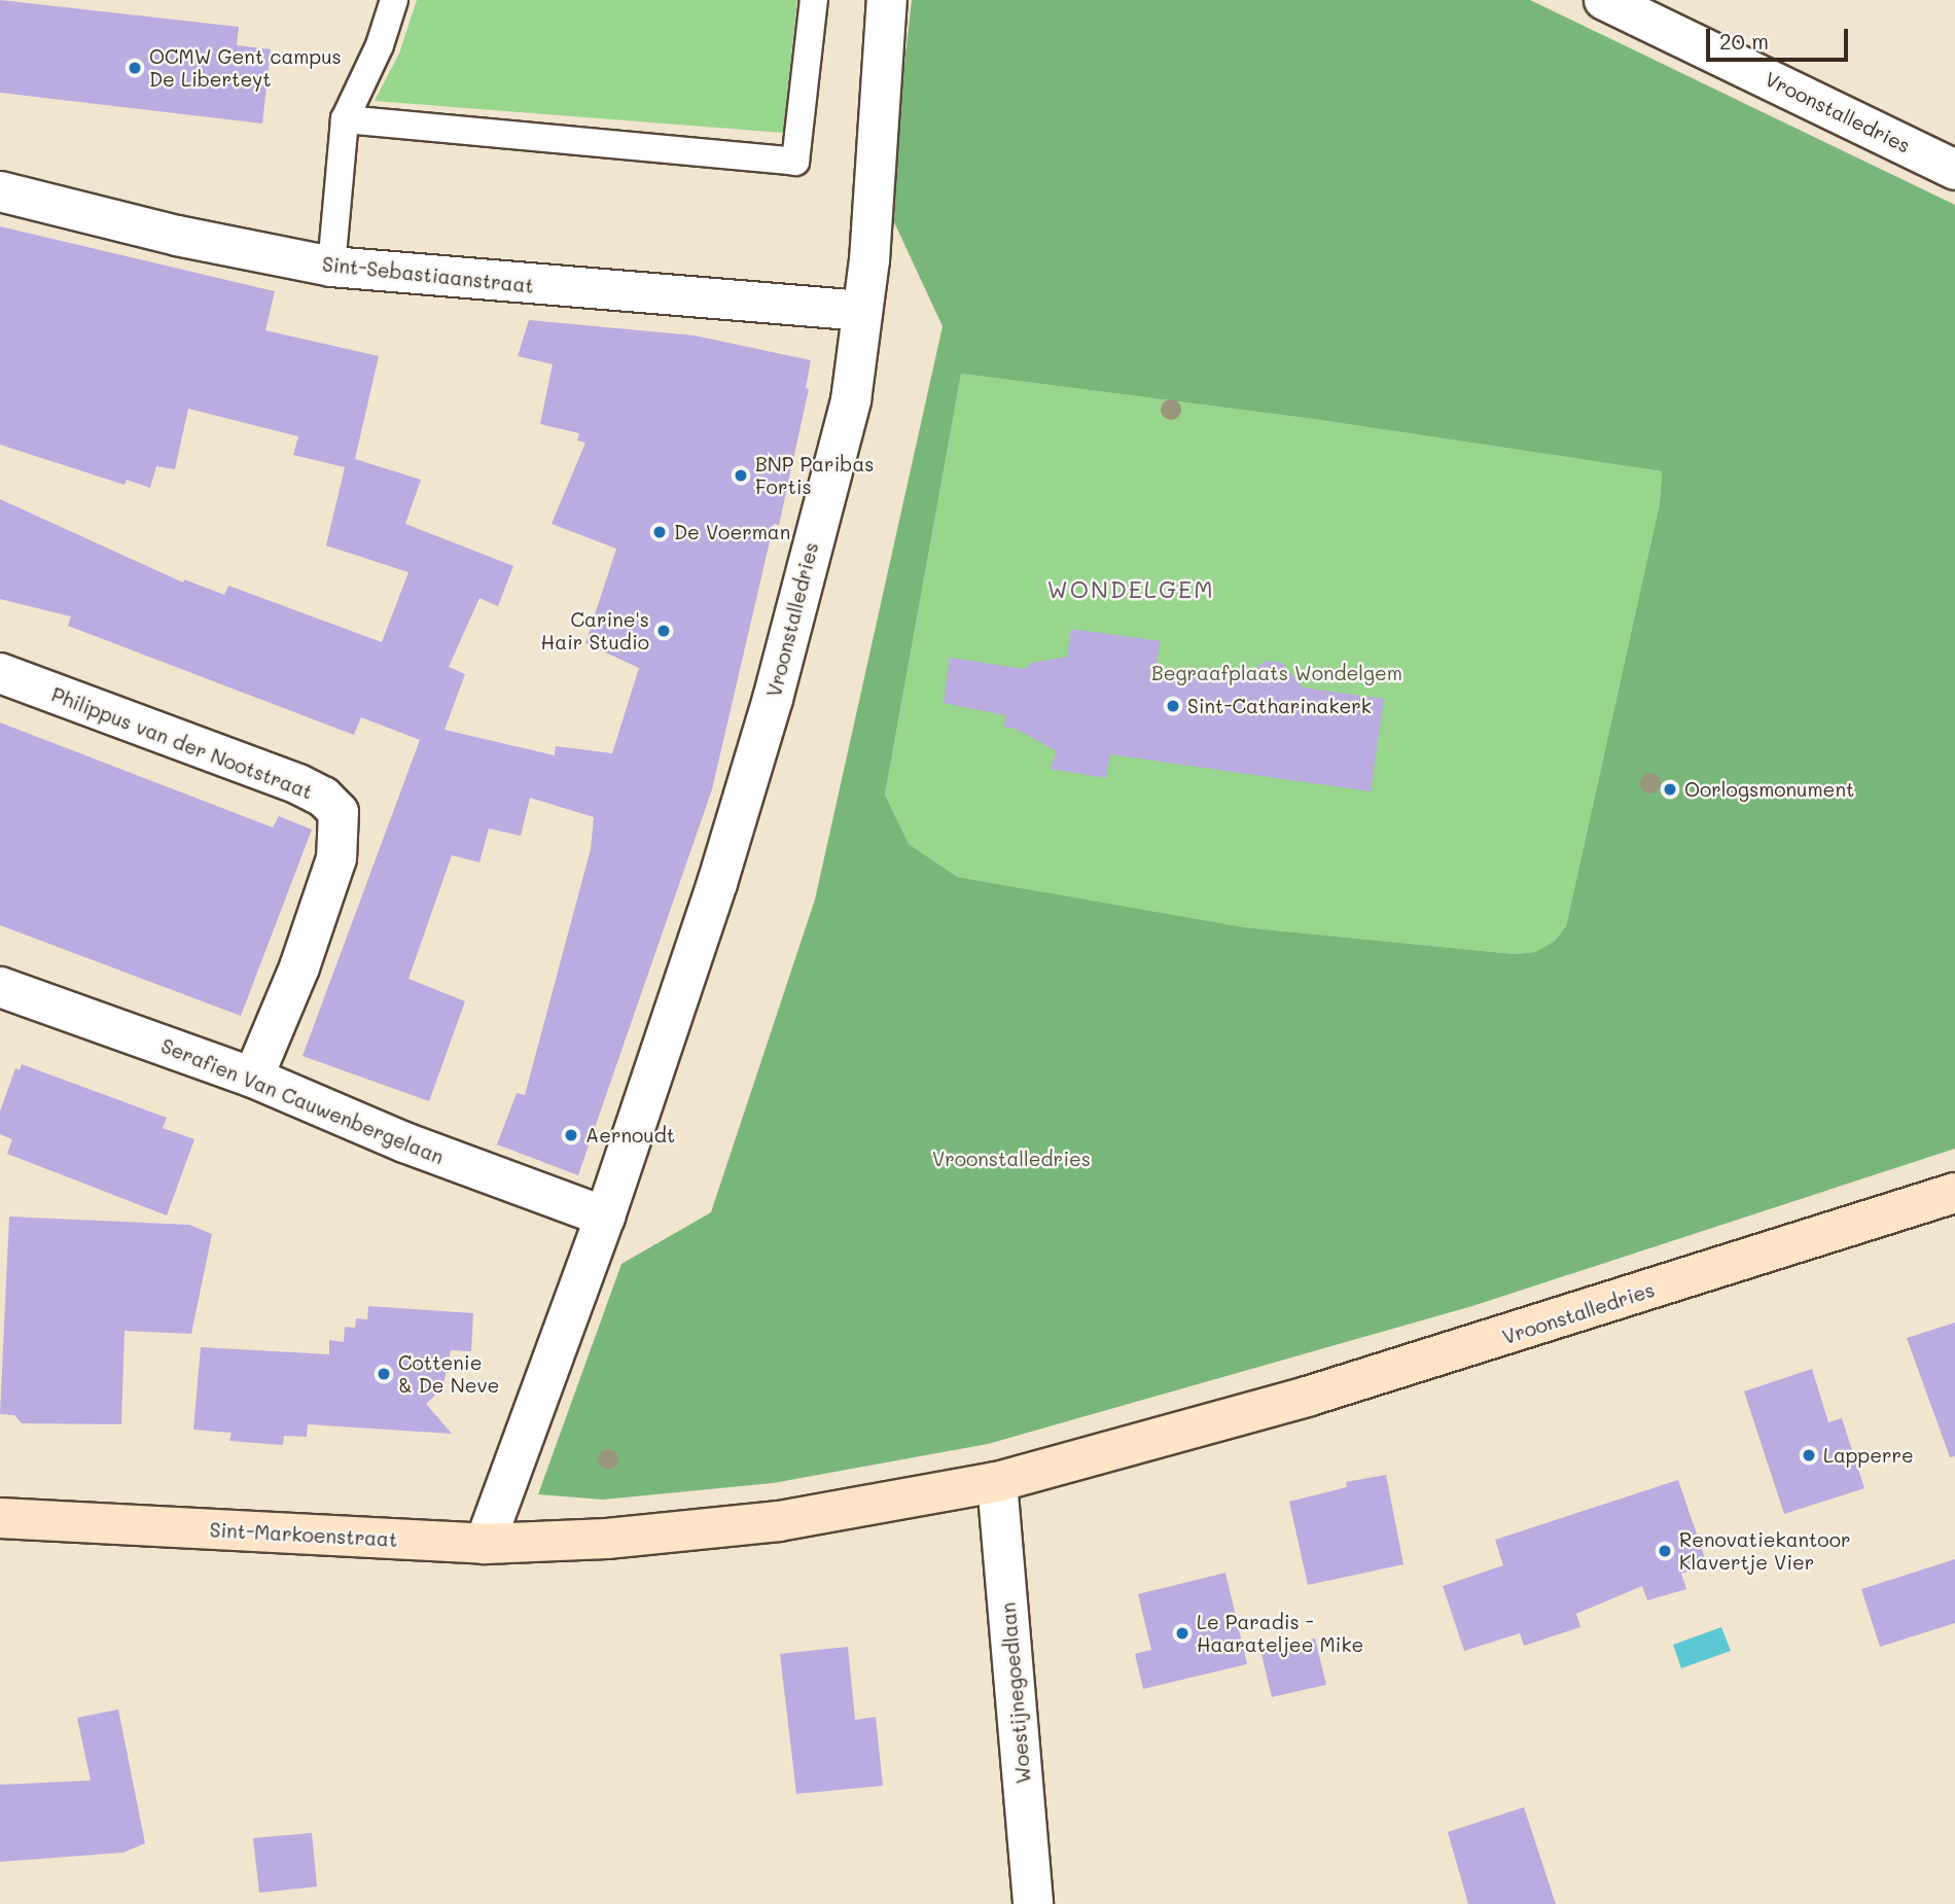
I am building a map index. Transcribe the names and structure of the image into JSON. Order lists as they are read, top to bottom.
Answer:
{
  "streets": {
    "street": [
      "Vroonstalledries",
      "Sint-Sebastiaanstraat",
      "Philippus van der Nootstraat",
      "Serafien Van Cauwenbergelaan",
      "Sint-Markoenstraat",
      "Woestijnegoedlaan"
    ]
  },
  "crossings": [
    ["Vroonstalledries", "Sint-Sebastiaanstraat"],
    ["Vroonstalledries", "Serafien Van Cauwenbergelaan"],
    ["Vroonstalledries", "Sint-Markoenstraat"],
    ["Vroonstalledries", "Woestijnegoedlaan"],
    ["Philippus van der Nootstraat", "Serafien Van Cauwenbergelaan"]
  ],
  "districts": ["WONDELGEM"],
  "parks": ["Begraafplaats Wondelgem", "Vroonstalledries"],
  "places": [
    "OCMW Gent campus De Liberteyt",
    "BNP Paribas Fortis",
    "De Voerman",
    "Carine's Hair Studio",
    "Sint-Catharinakerk",
    "Oorlogsmonument",
    "Aernoudt",
    "Cottenie & De Neve",
    "Lapperre",
    "Renovatiekantoor Klavertje Vier",
    "Le Paradis - Haarateljee Mike"
  ],
  "scale_bar": "20 m"
}
